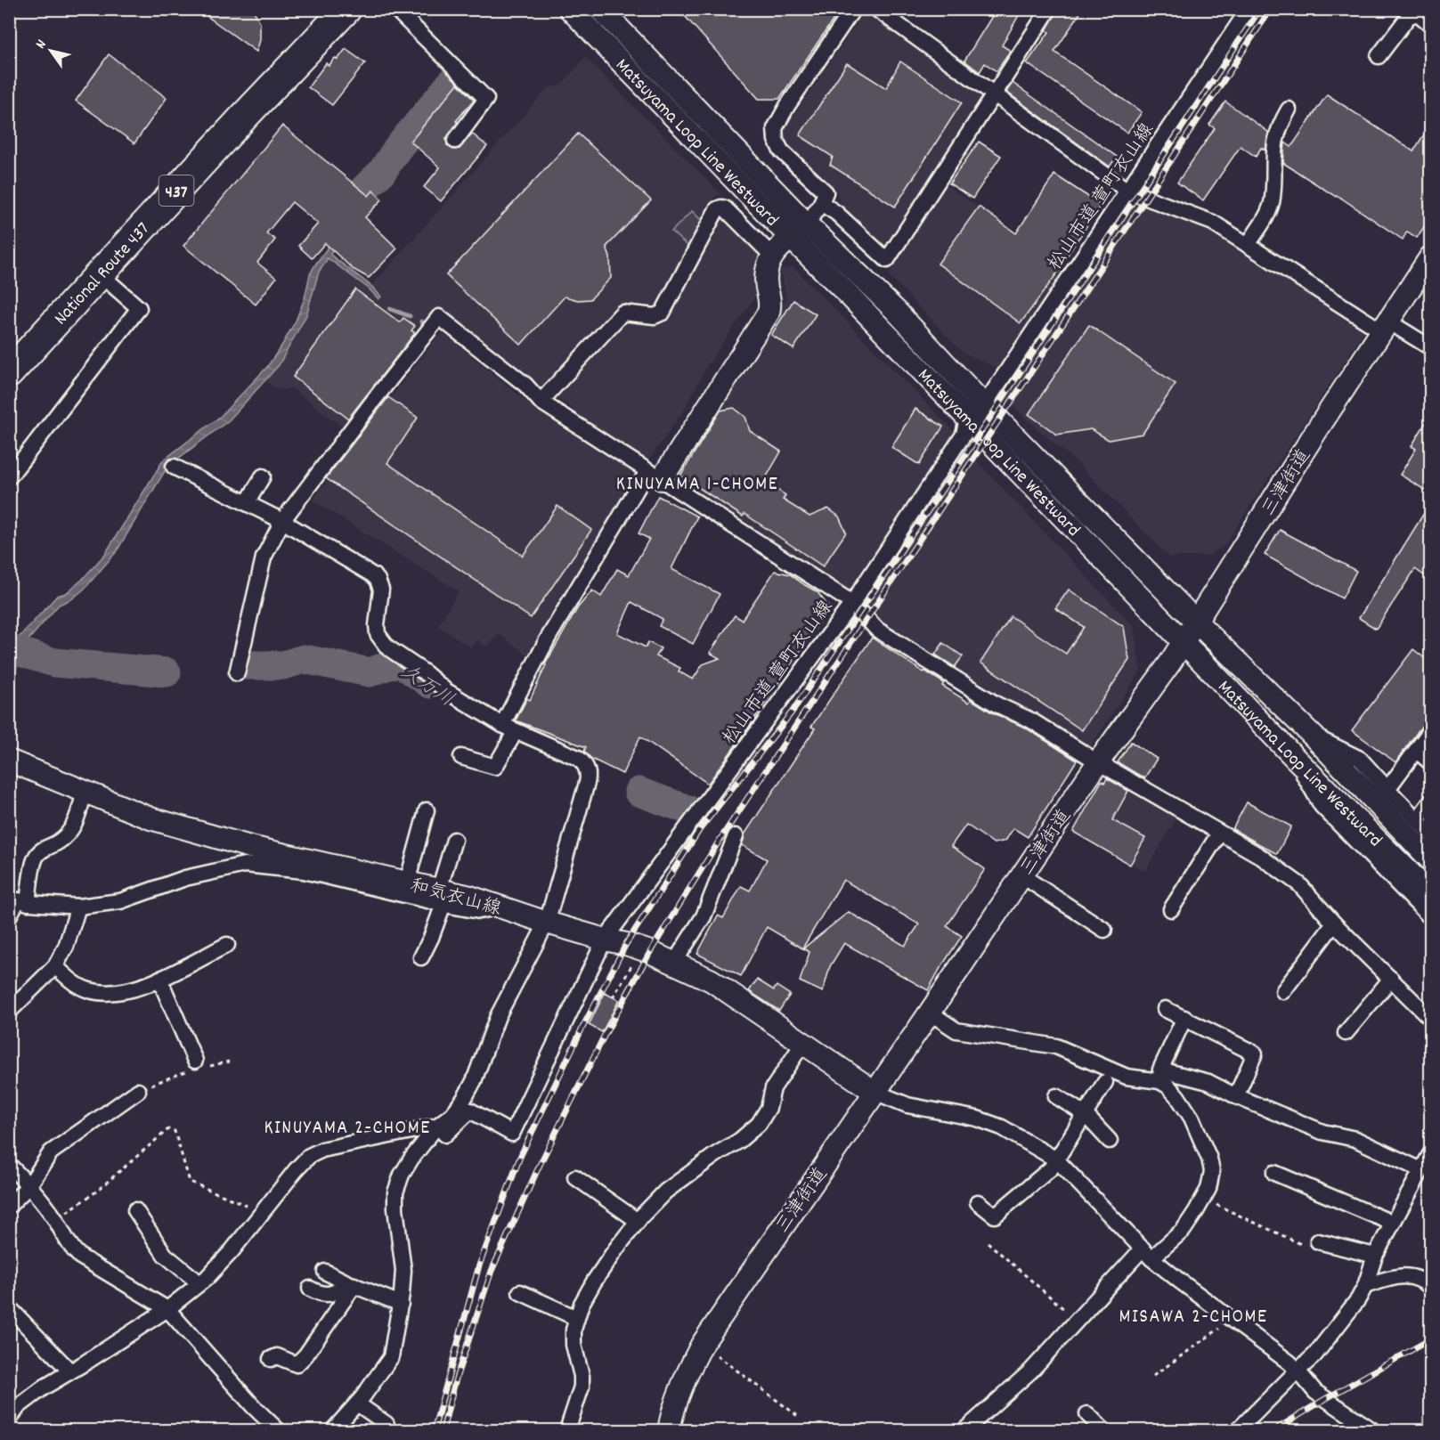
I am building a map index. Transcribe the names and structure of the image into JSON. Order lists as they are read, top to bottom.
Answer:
{
  "streets": {
    "highway": ["437", "National Route 437"],
    "street": [
      "Matsuyama Loop Line Westward",
      "松山市道 萱町衣山線",
      "三津街道",
      "和気衣山線"
    ]
  },
  "crossings": [
    ["Matsuyama Loop Line Westward", "松山市道 萱町衣山線"],
    ["Matsuyama Loop Line Westward", "三津街道"],
    ["松山市道 萱町衣山線", "和気衣山線"],
    ["三津街道", "和気衣山線"]
  ],
  "districts": ["KINUYAMA 1-CHOME", "KINUYAMA 2-CHOME", "MISAWA 2-CHOME"],
  "water": ["久万川"],
  "north": "top left"
}
